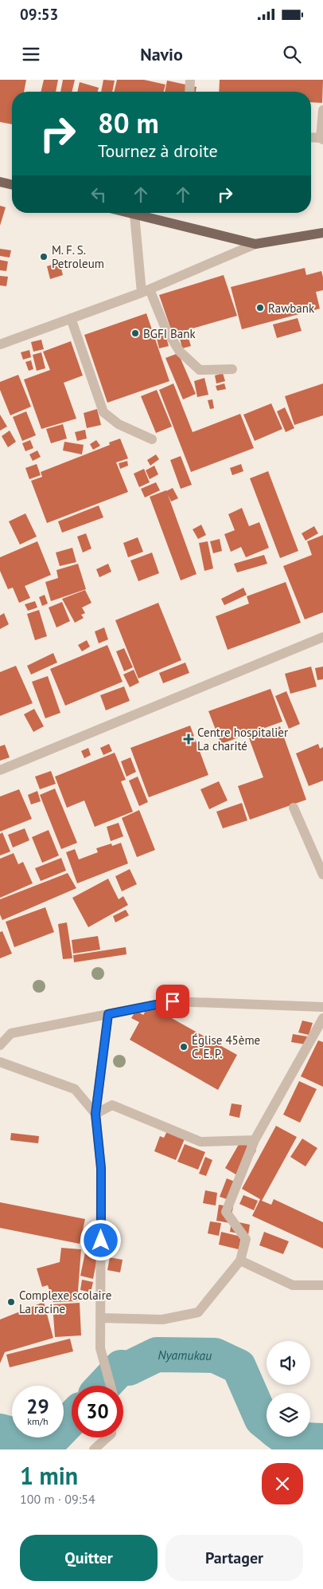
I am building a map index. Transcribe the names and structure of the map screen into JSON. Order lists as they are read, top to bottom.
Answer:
{
  "water": ["Nyamukau"],
  "places": {
    "other": [
      "M. F. S. Petroleum",
      "Rawbank",
      "BGFI Bank",
      "Église 45ème C. E. P.",
      "Complexe scolaire La racine"
    ],
    "health": ["Centre hospitalier La charité"]
  },
  "page": {
    "status": "09:53",
    "header": "Navio",
    "turn": ["80 m", "Tournez à droite"],
    "speed": "29 km/h",
    "limit": "30",
    "heading": ["1 min", "100 m · 09:54"],
    "buttons": ["Quitter", "Partager"]
  }
}
